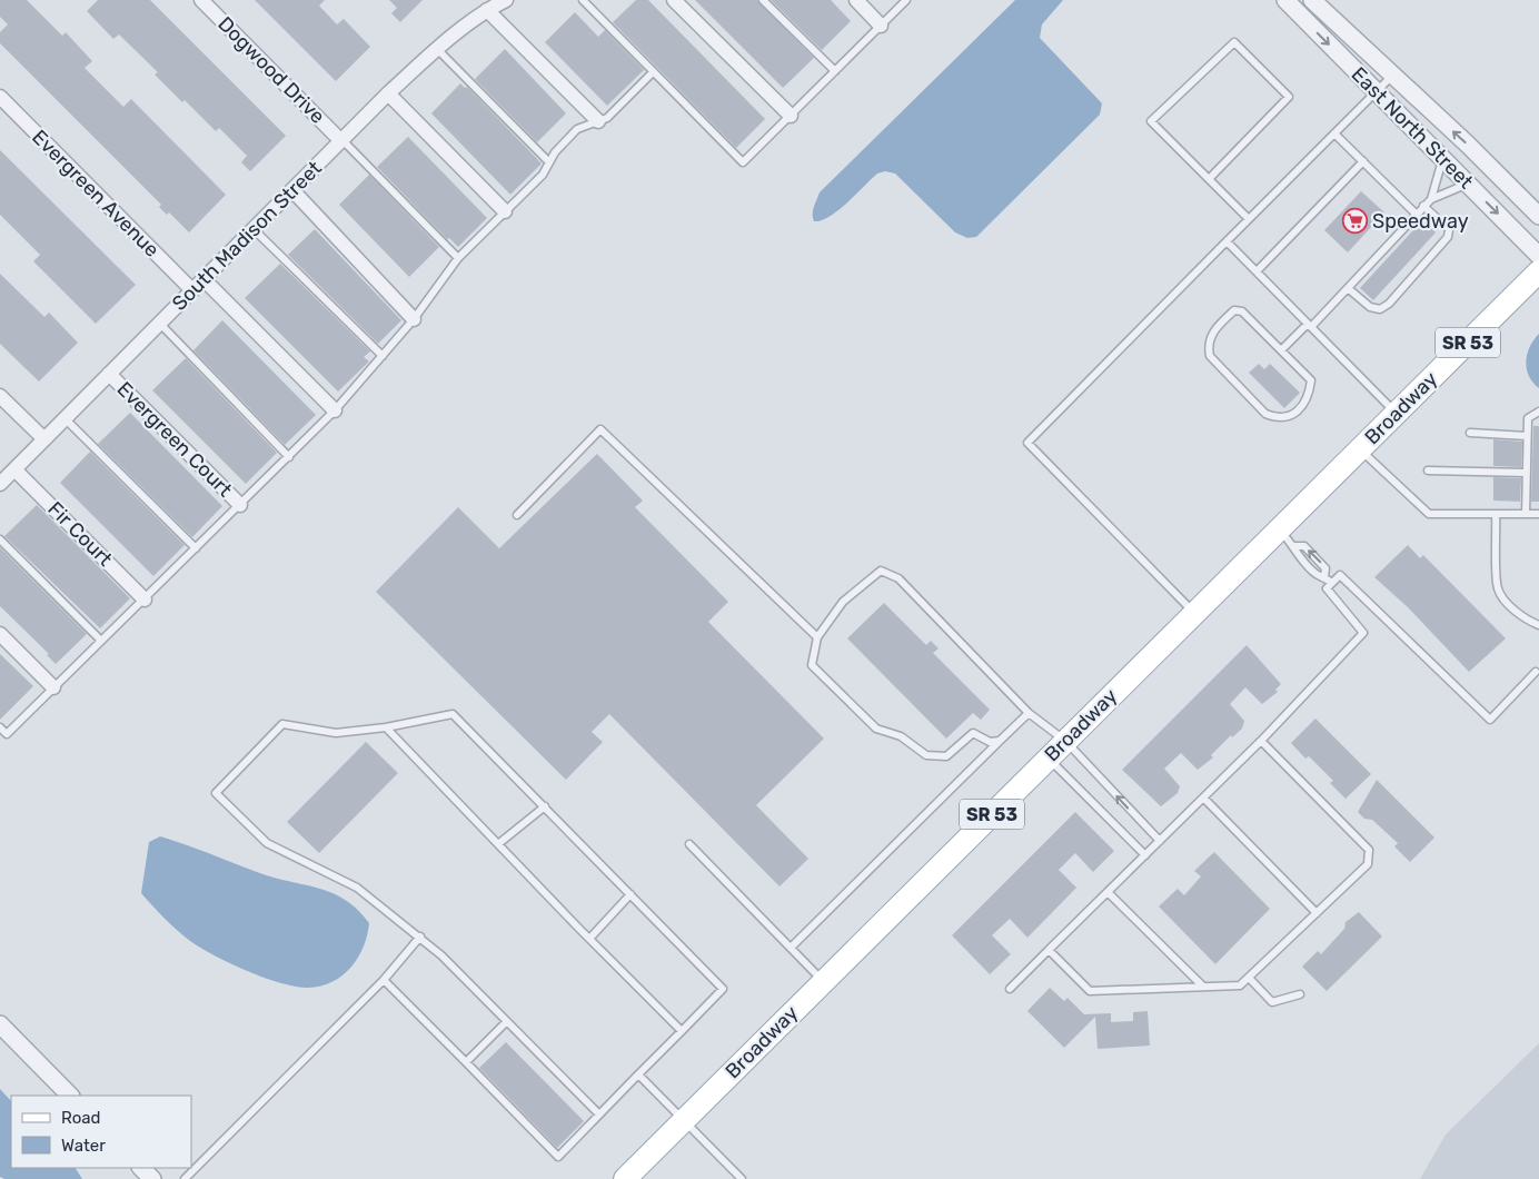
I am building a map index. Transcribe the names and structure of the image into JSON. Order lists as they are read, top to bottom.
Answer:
{
  "streets": {
    "main road": ["SR 53", "Broadway"],
    "street": [
      "Dogwood Drive",
      "East North Street",
      "Evergreen Avenue",
      "South Madison Street",
      "Evergreen Court",
      "Fir Court"
    ]
  },
  "crossings": [
    ["Dogwood Drive", "South Madison Street"],
    ["Evergreen Avenue", "South Madison Street"],
    ["South Madison Street", "Evergreen Court"],
    ["South Madison Street", "Fir Court"]
  ],
  "places": {
    "supermarket": ["Speedway"]
  },
  "legend": ["Road", "Water"]
}
